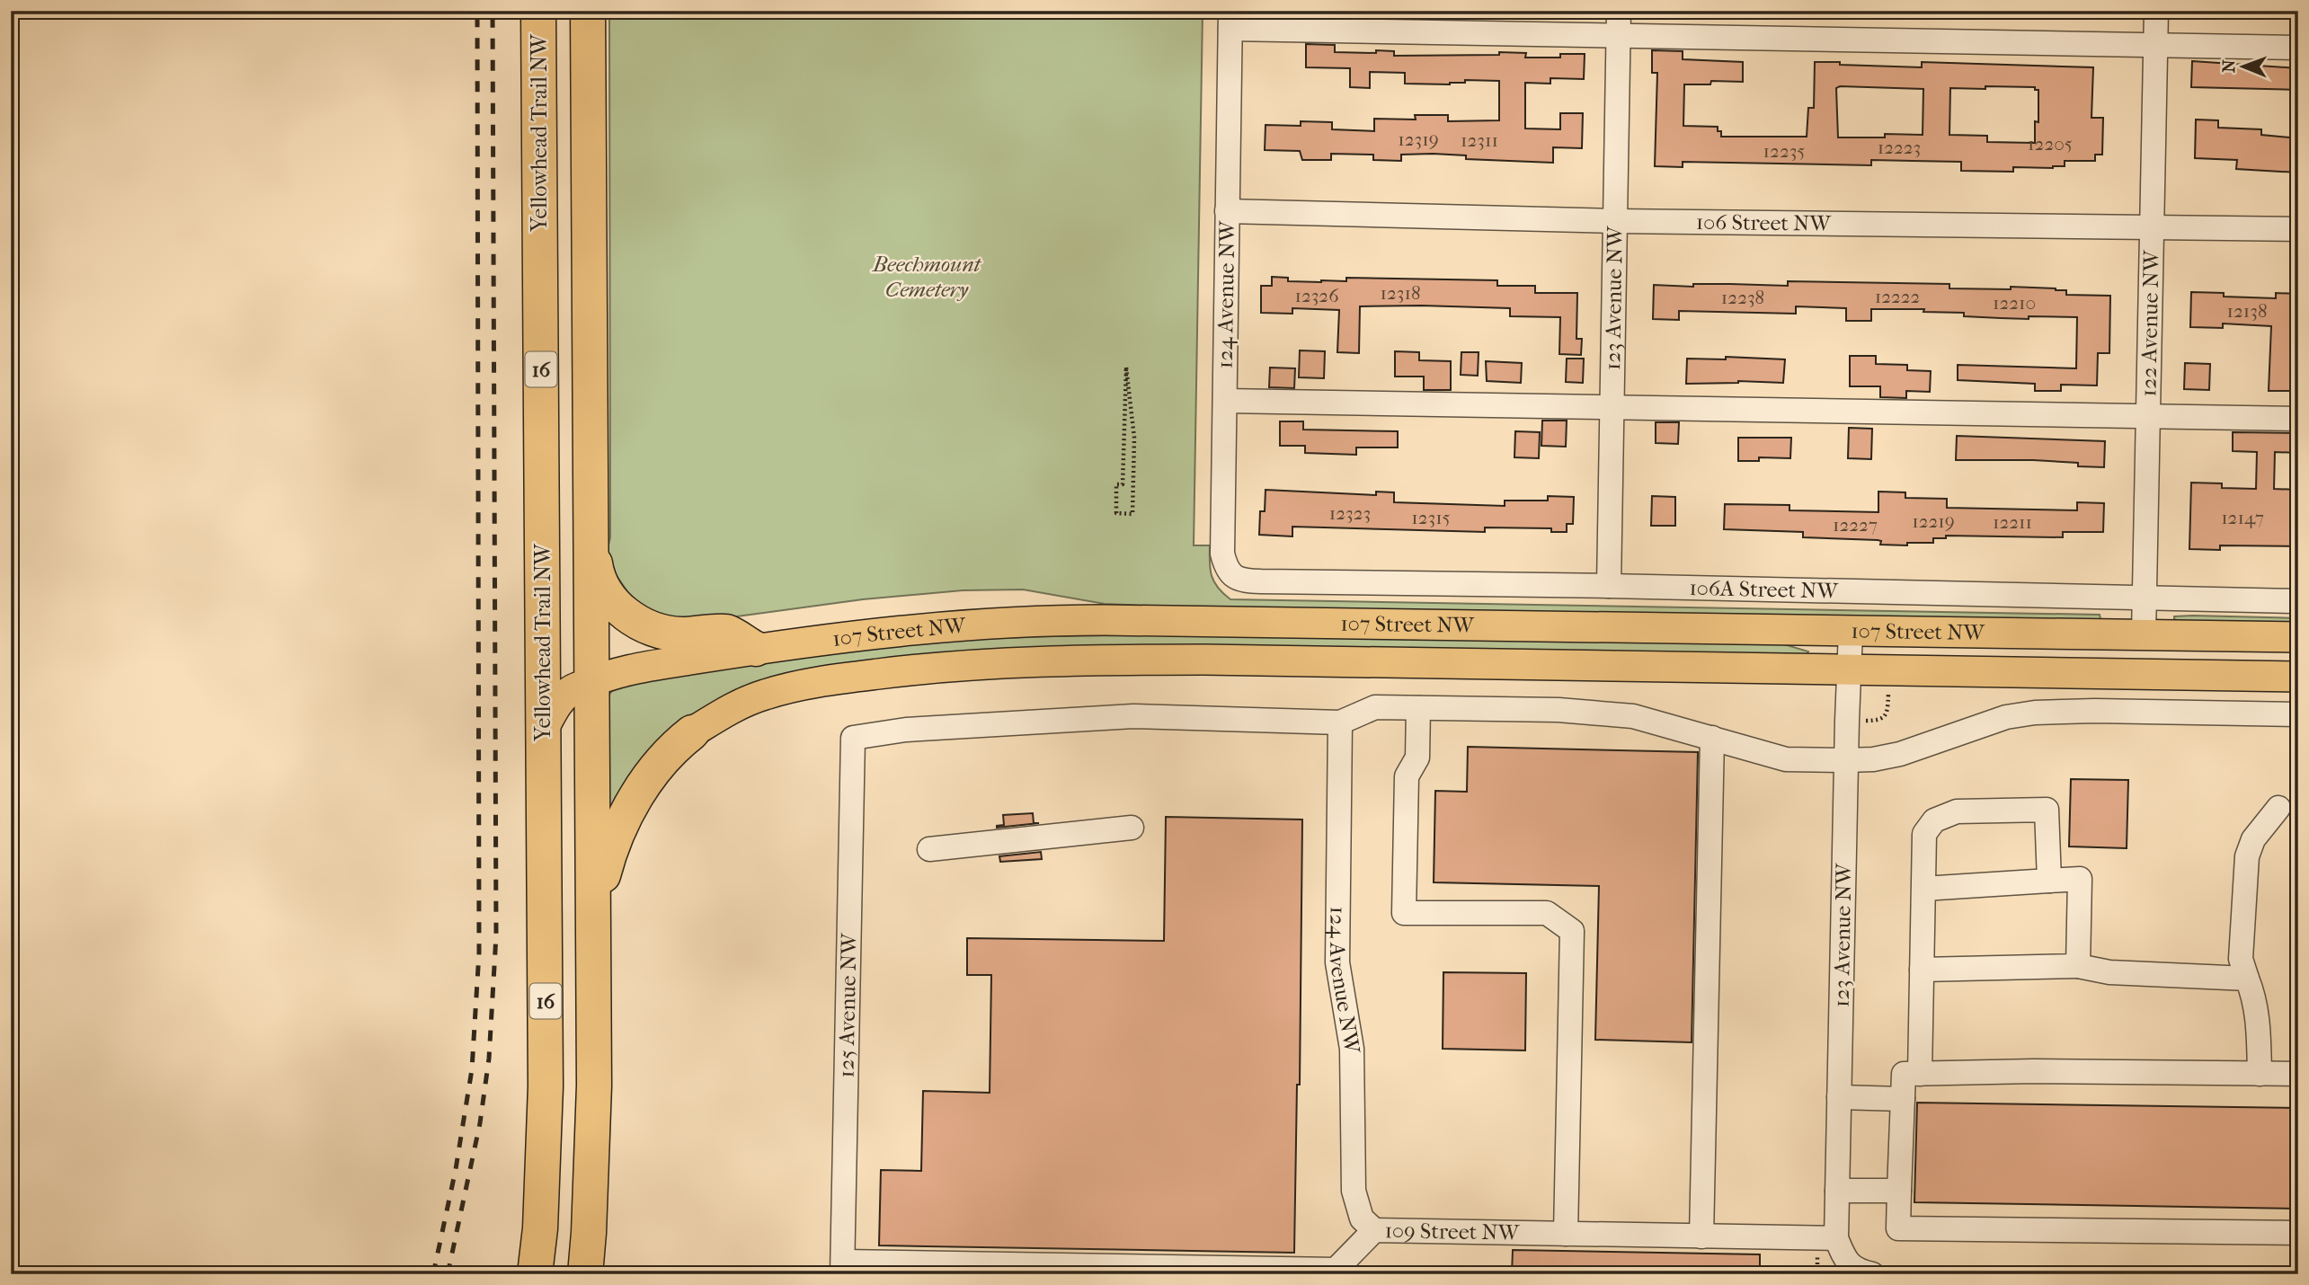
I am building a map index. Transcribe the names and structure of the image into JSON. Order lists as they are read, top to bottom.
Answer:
{
  "streets": {
    "highway": ["Yellowhead Trail NW", "16"],
    "main road": ["107 Street NW"],
    "street": [
      "106 Street NW",
      "124 Avenue NW",
      "123 Avenue NW",
      "122 Avenue NW",
      "106A Street NW",
      "125 Avenue NW",
      "109 Street NW"
    ]
  },
  "crossings": [
    ["Yellowhead Trail NW", "107 Street NW"],
    ["106 Street NW", "124 Avenue NW"],
    ["106 Street NW", "123 Avenue NW"],
    ["106 Street NW", "122 Avenue NW"],
    ["124 Avenue NW", "106A Street NW"],
    ["124 Avenue NW", "125 Avenue NW"],
    ["124 Avenue NW", "109 Street NW"],
    ["123 Avenue NW", "106A Street NW"],
    ["123 Avenue NW", "107 Street NW"],
    ["123 Avenue NW", "109 Street NW"],
    ["122 Avenue NW", "106A Street NW"],
    ["122 Avenue NW", "107 Street NW"],
    ["16", "107 Street NW"],
    ["125 Avenue NW", "109 Street NW"]
  ],
  "parks": ["Beechmount Cemetery"],
  "house_numbers": [
    "12319",
    "12311",
    "12205",
    "12223",
    "12235",
    "12318",
    "12326",
    "12222",
    "12238",
    "12210",
    "12138",
    "12323",
    "12315",
    "12147",
    "12219",
    "12211",
    "12227"
  ],
  "north": "left"
}
